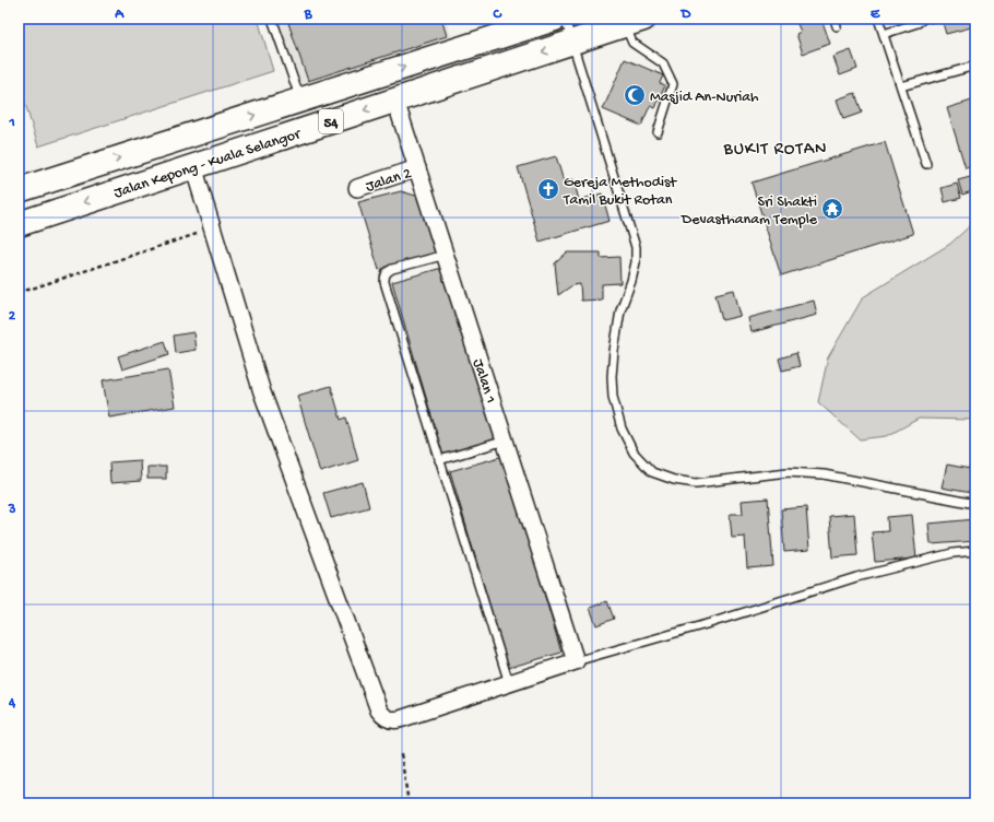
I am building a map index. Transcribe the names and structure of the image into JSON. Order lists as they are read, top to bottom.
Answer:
{
  "streets": {
    "highway": ["54", "Jalan Kepong - Kuala Selangor"],
    "street": ["Jalan 2", "Jalan 1"]
  },
  "crossings": [
    ["Jalan Kepong - Kuala Selangor", "Jalan 1"],
    ["Jalan 2", "Jalan 1"]
  ],
  "districts": ["BUKIT ROTAN"],
  "places": {
    "mosque": ["Masjid An-Nuriah"],
    "church": ["Gereja Methodist Tamil Bukit Rotan"],
    "temple": ["Sri Shakti Devasthanam Temple"]
  },
  "grid": {
    "columns": [
      "A",
      "B",
      "C",
      "D",
      "E"
    ],
    "rows": [
      "1",
      "2",
      "3",
      "4"
    ]
  }
}
